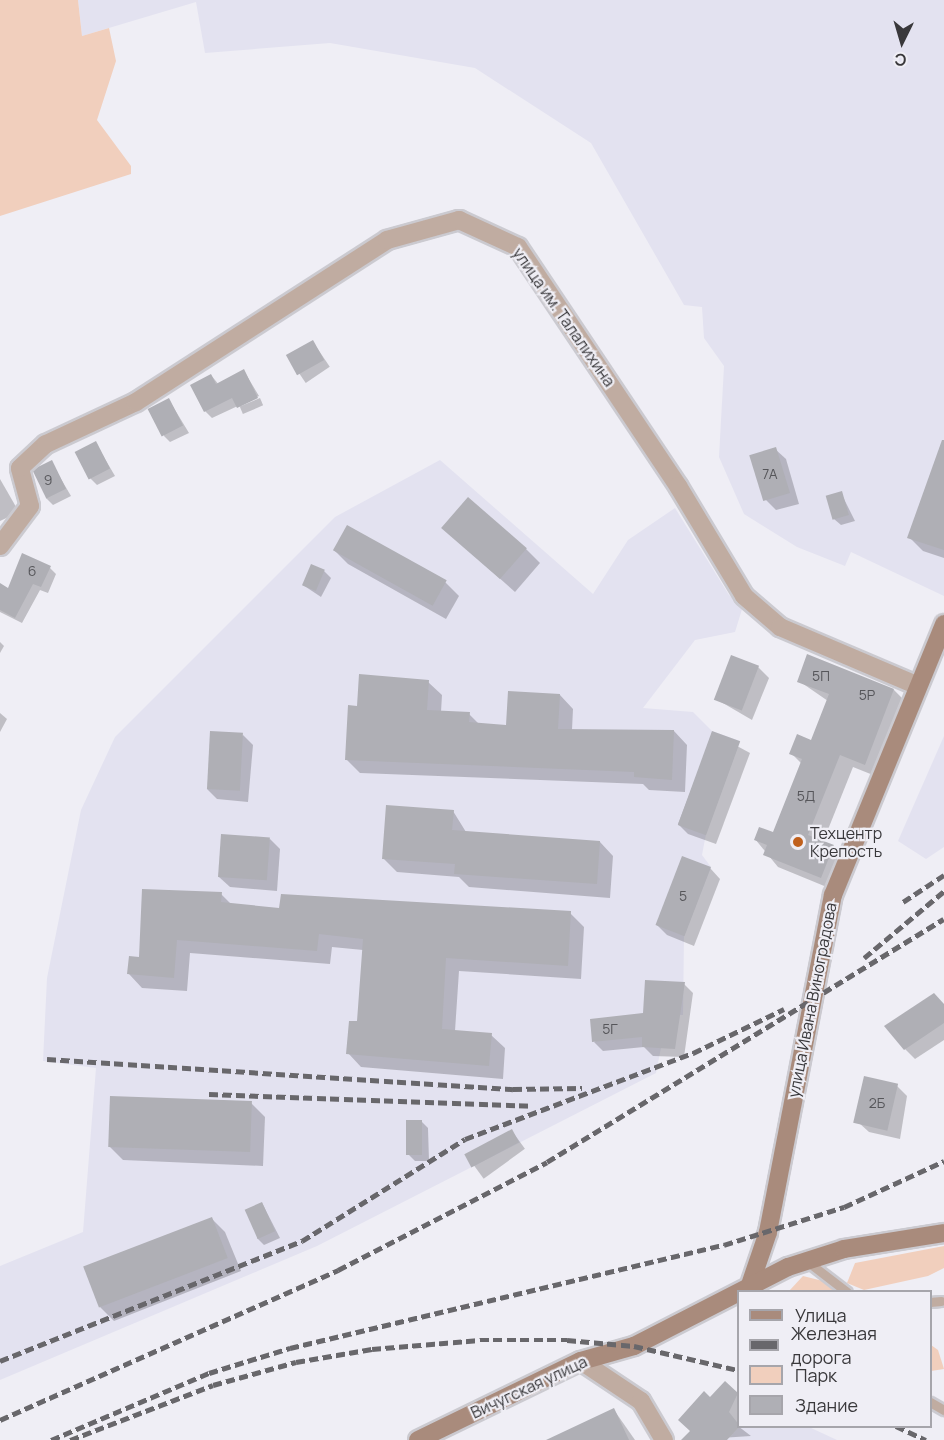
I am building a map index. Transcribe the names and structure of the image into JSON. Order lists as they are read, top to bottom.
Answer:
{
  "streets": {
    "street": ["улица им. Талалихина", "улица Ивана Виноградова", "Вичугская улица"]
  },
  "crossings": [
    ["улица им. Талалихина", "улица Ивана Виноградова"],
    ["улица Ивана Виноградова", "Вичугская улица"]
  ],
  "places": ["Техцентр Крепость"],
  "house_numbers": [
    "7А",
    "9",
    "6",
    "5П",
    "5Р",
    "5Д",
    "5",
    "5Г",
    "2Б"
  ],
  "legend": [
    "Улица",
    "Железная дорога",
    "Парк",
    "Здание"
  ],
  "north": "bottom"
}
